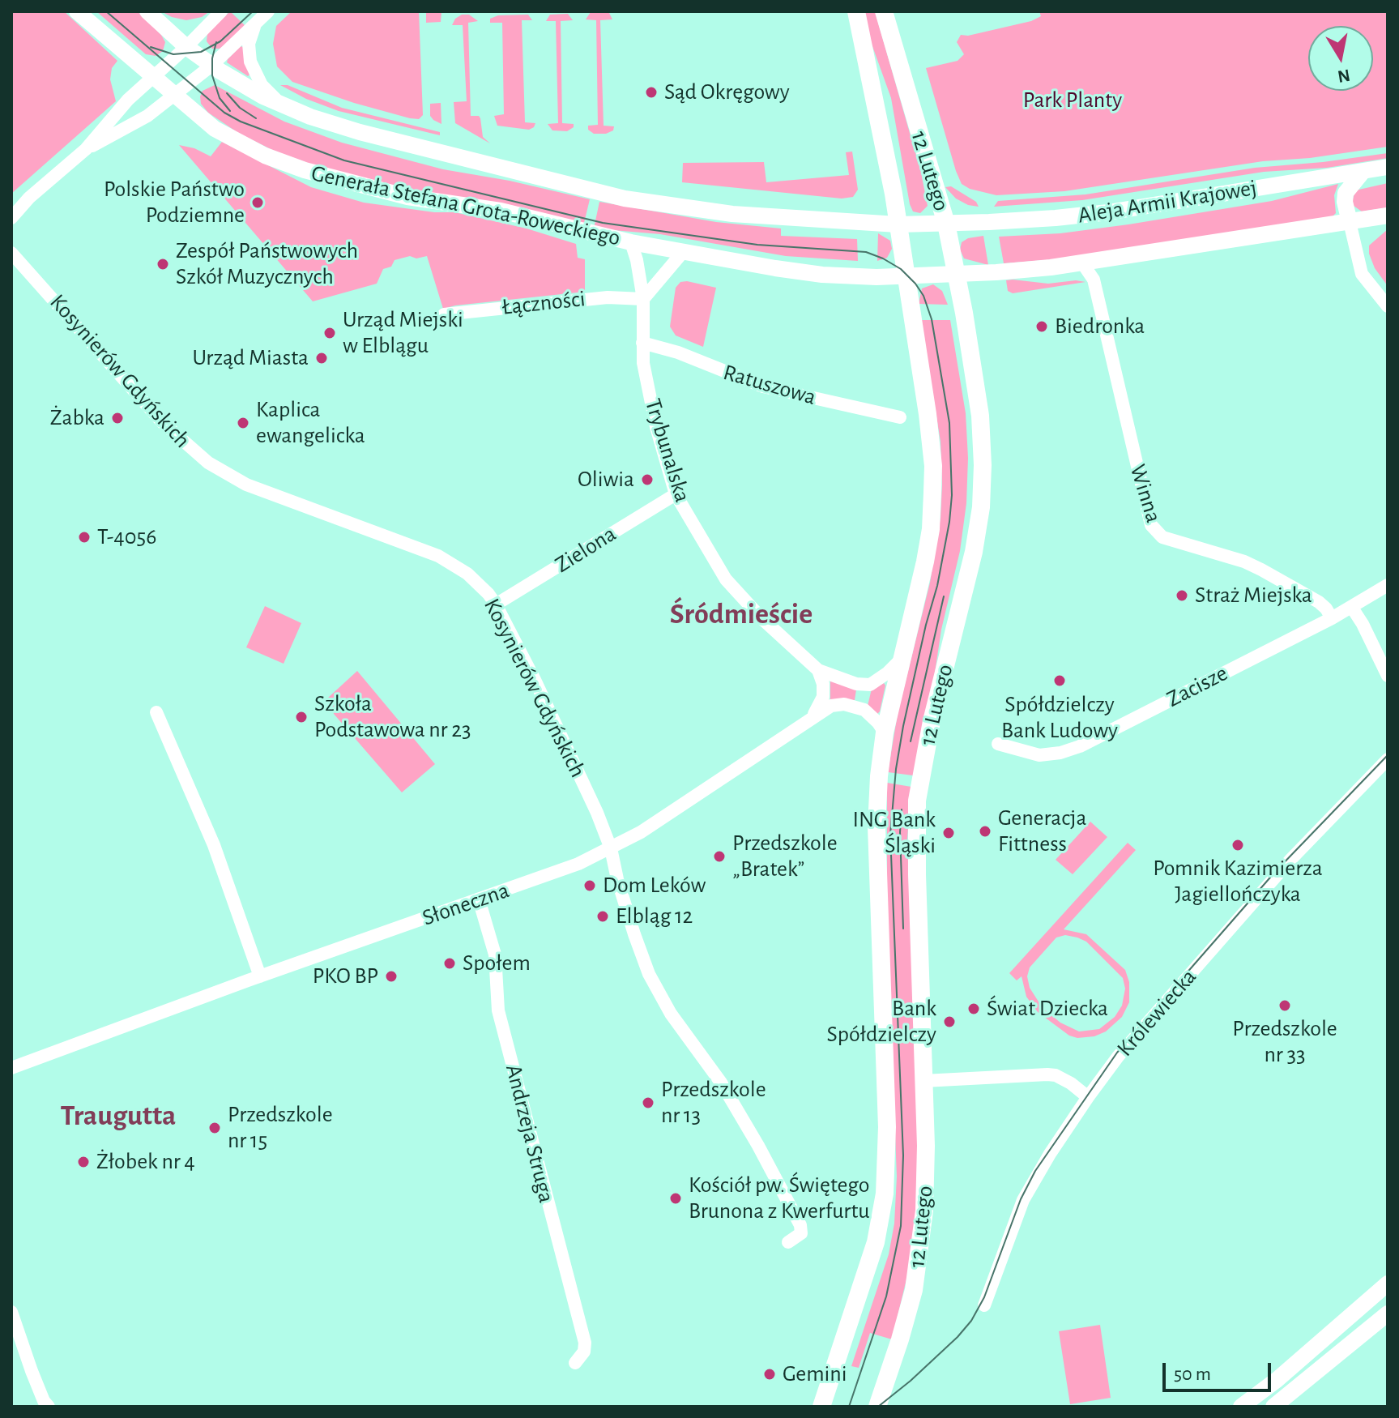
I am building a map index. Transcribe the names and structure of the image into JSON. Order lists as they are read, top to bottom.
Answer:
{
  "streets": {
    "main road": ["12 Lutego"],
    "street": [
      "Aleja Armii Krajowej",
      "Generała Stefana Grota-Roweckiego",
      "Łączności",
      "Kosynierów Gdyńskich",
      "Ratuszowa",
      "Trybunalska",
      "Winna",
      "Zielona",
      "Zacisze",
      "Słoneczna",
      "Królewiecka",
      "Andrzeja Struga"
    ]
  },
  "crossings": [
    ["12 Lutego", "Aleja Armii Krajowej"],
    ["12 Lutego", "Generała Stefana Grota-Roweckiego"],
    ["12 Lutego", "Słoneczna"],
    ["Aleja Armii Krajowej", "Generała Stefana Grota-Roweckiego"],
    ["Generała Stefana Grota-Roweckiego", "Trybunalska"],
    ["Łączności", "Trybunalska"],
    ["Kosynierów Gdyńskich", "Zielona"],
    ["Kosynierów Gdyńskich", "Słoneczna"],
    ["Ratuszowa", "Trybunalska"],
    ["Trybunalska", "Zielona"],
    ["Winna", "Zacisze"],
    ["Słoneczna", "Andrzeja Struga"]
  ],
  "districts": ["Śródmieście", "Traugutta"],
  "parks": ["Park Planty"],
  "places": [
    "Sąd Okręgowy",
    "Polskie Państwo Podziemne",
    "Zespół Państwowych Szkół Muzycznych",
    "Biedronka",
    "Urząd Miejski w Elblągu",
    "Urząd Miasta",
    "Żabka",
    "Kaplica ewangelicka",
    "Oliwia",
    "T-4056",
    "Straż Miejska",
    "Spółdzielczy Bank Ludowy",
    "Szkoła Podstawowa nr 23",
    "Generacja Fittness",
    "ING Bank Śląski",
    "Pomnik Kazimierza Jagiellończyka",
    "Przedszkole „Bratek”",
    "Dom Leków",
    "Elbląg 12",
    "Społem",
    "PKO BP",
    "Przedszkole nr 33",
    "Świat Dziecka",
    "Bank Spółdzielczy",
    "Przedszkole nr 13",
    "Przedszkole nr 15",
    "Żłobek nr 4",
    "Kościół pw. Świętego Brunona z Kwerfurtu",
    "Gemini"
  ],
  "scale_bar": "50 m",
  "north": "bottom"
}
